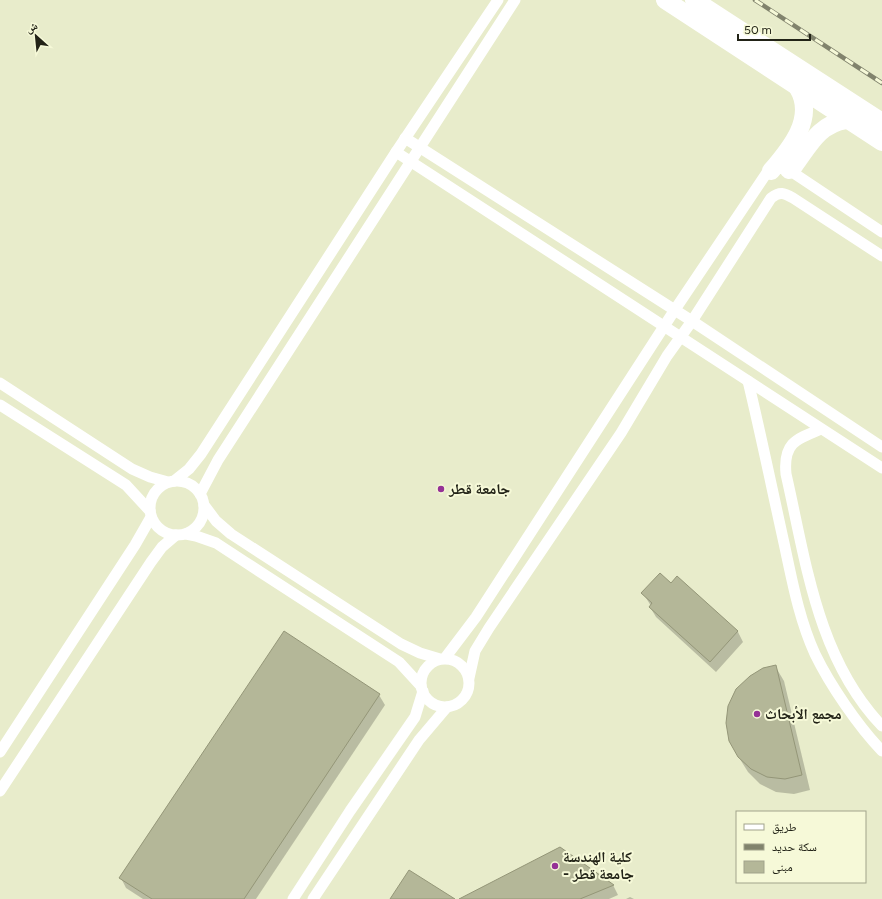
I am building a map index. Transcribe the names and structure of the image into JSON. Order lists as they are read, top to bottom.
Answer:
{
  "places": ["جامعة قطر", "مجمع الأبحاث", "كلية الهندسة - جامعة قطر"],
  "legend": ["طريق", "سكة حديد", "مبنى"],
  "scale_bar": "50 m",
  "north": "top left"
}
